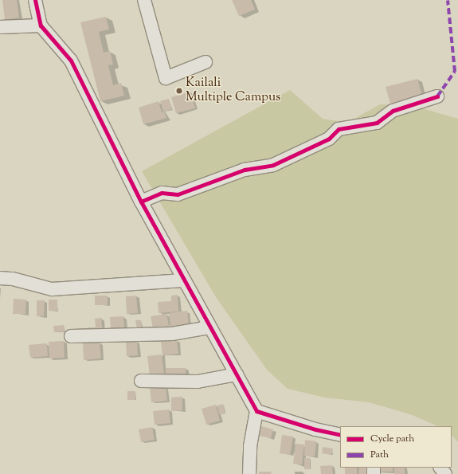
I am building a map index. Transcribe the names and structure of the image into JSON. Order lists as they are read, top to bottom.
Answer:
{
  "places": ["Kailali Multiple Campus"],
  "legend": ["Cycle path", "Path"]
}
